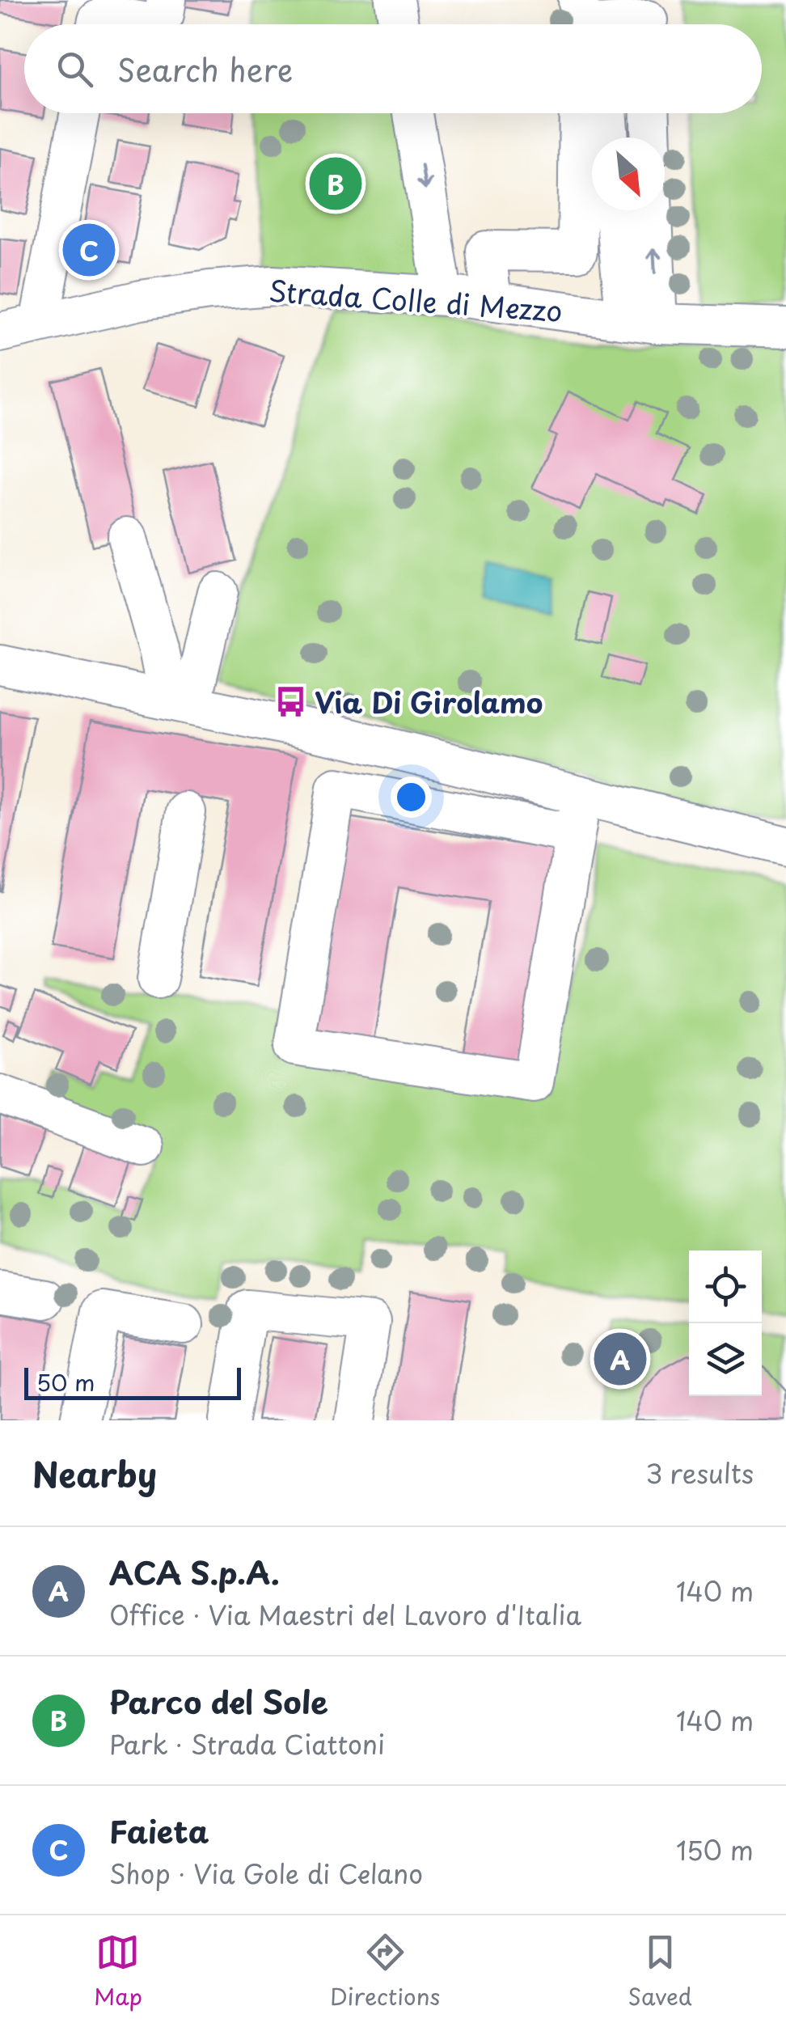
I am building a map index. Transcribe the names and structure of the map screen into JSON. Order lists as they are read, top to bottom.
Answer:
{
  "streets": {
    "street": ["Strada Colle di Mezzo"]
  },
  "places": {
    "bus stop": ["Via Di Girolamo"]
  },
  "scale_bar": "50 m",
  "north": "bottom right",
  "page": {
    "search": "Search here",
    "pins": ["B", "C", "A"],
    "scale": "50 m",
    "heading": ["Nearby", "3 results"],
    "list": [
      {
        "mark": "A",
        "name": "ACA S.p.A.",
        "note": "Office · Via Maestri del Lavoro d'Italia",
        "value": "140 m"
      },
      {
        "mark": "B",
        "name": "Parco del Sole",
        "note": "Park · Strada Ciattoni",
        "value": "140 m"
      },
      {
        "mark": "C",
        "name": "Faieta",
        "note": "Shop · Via Gole di Celano",
        "value": "150 m"
      }
    ],
    "nav": ["Map", "Directions", "Saved"]
  }
}
